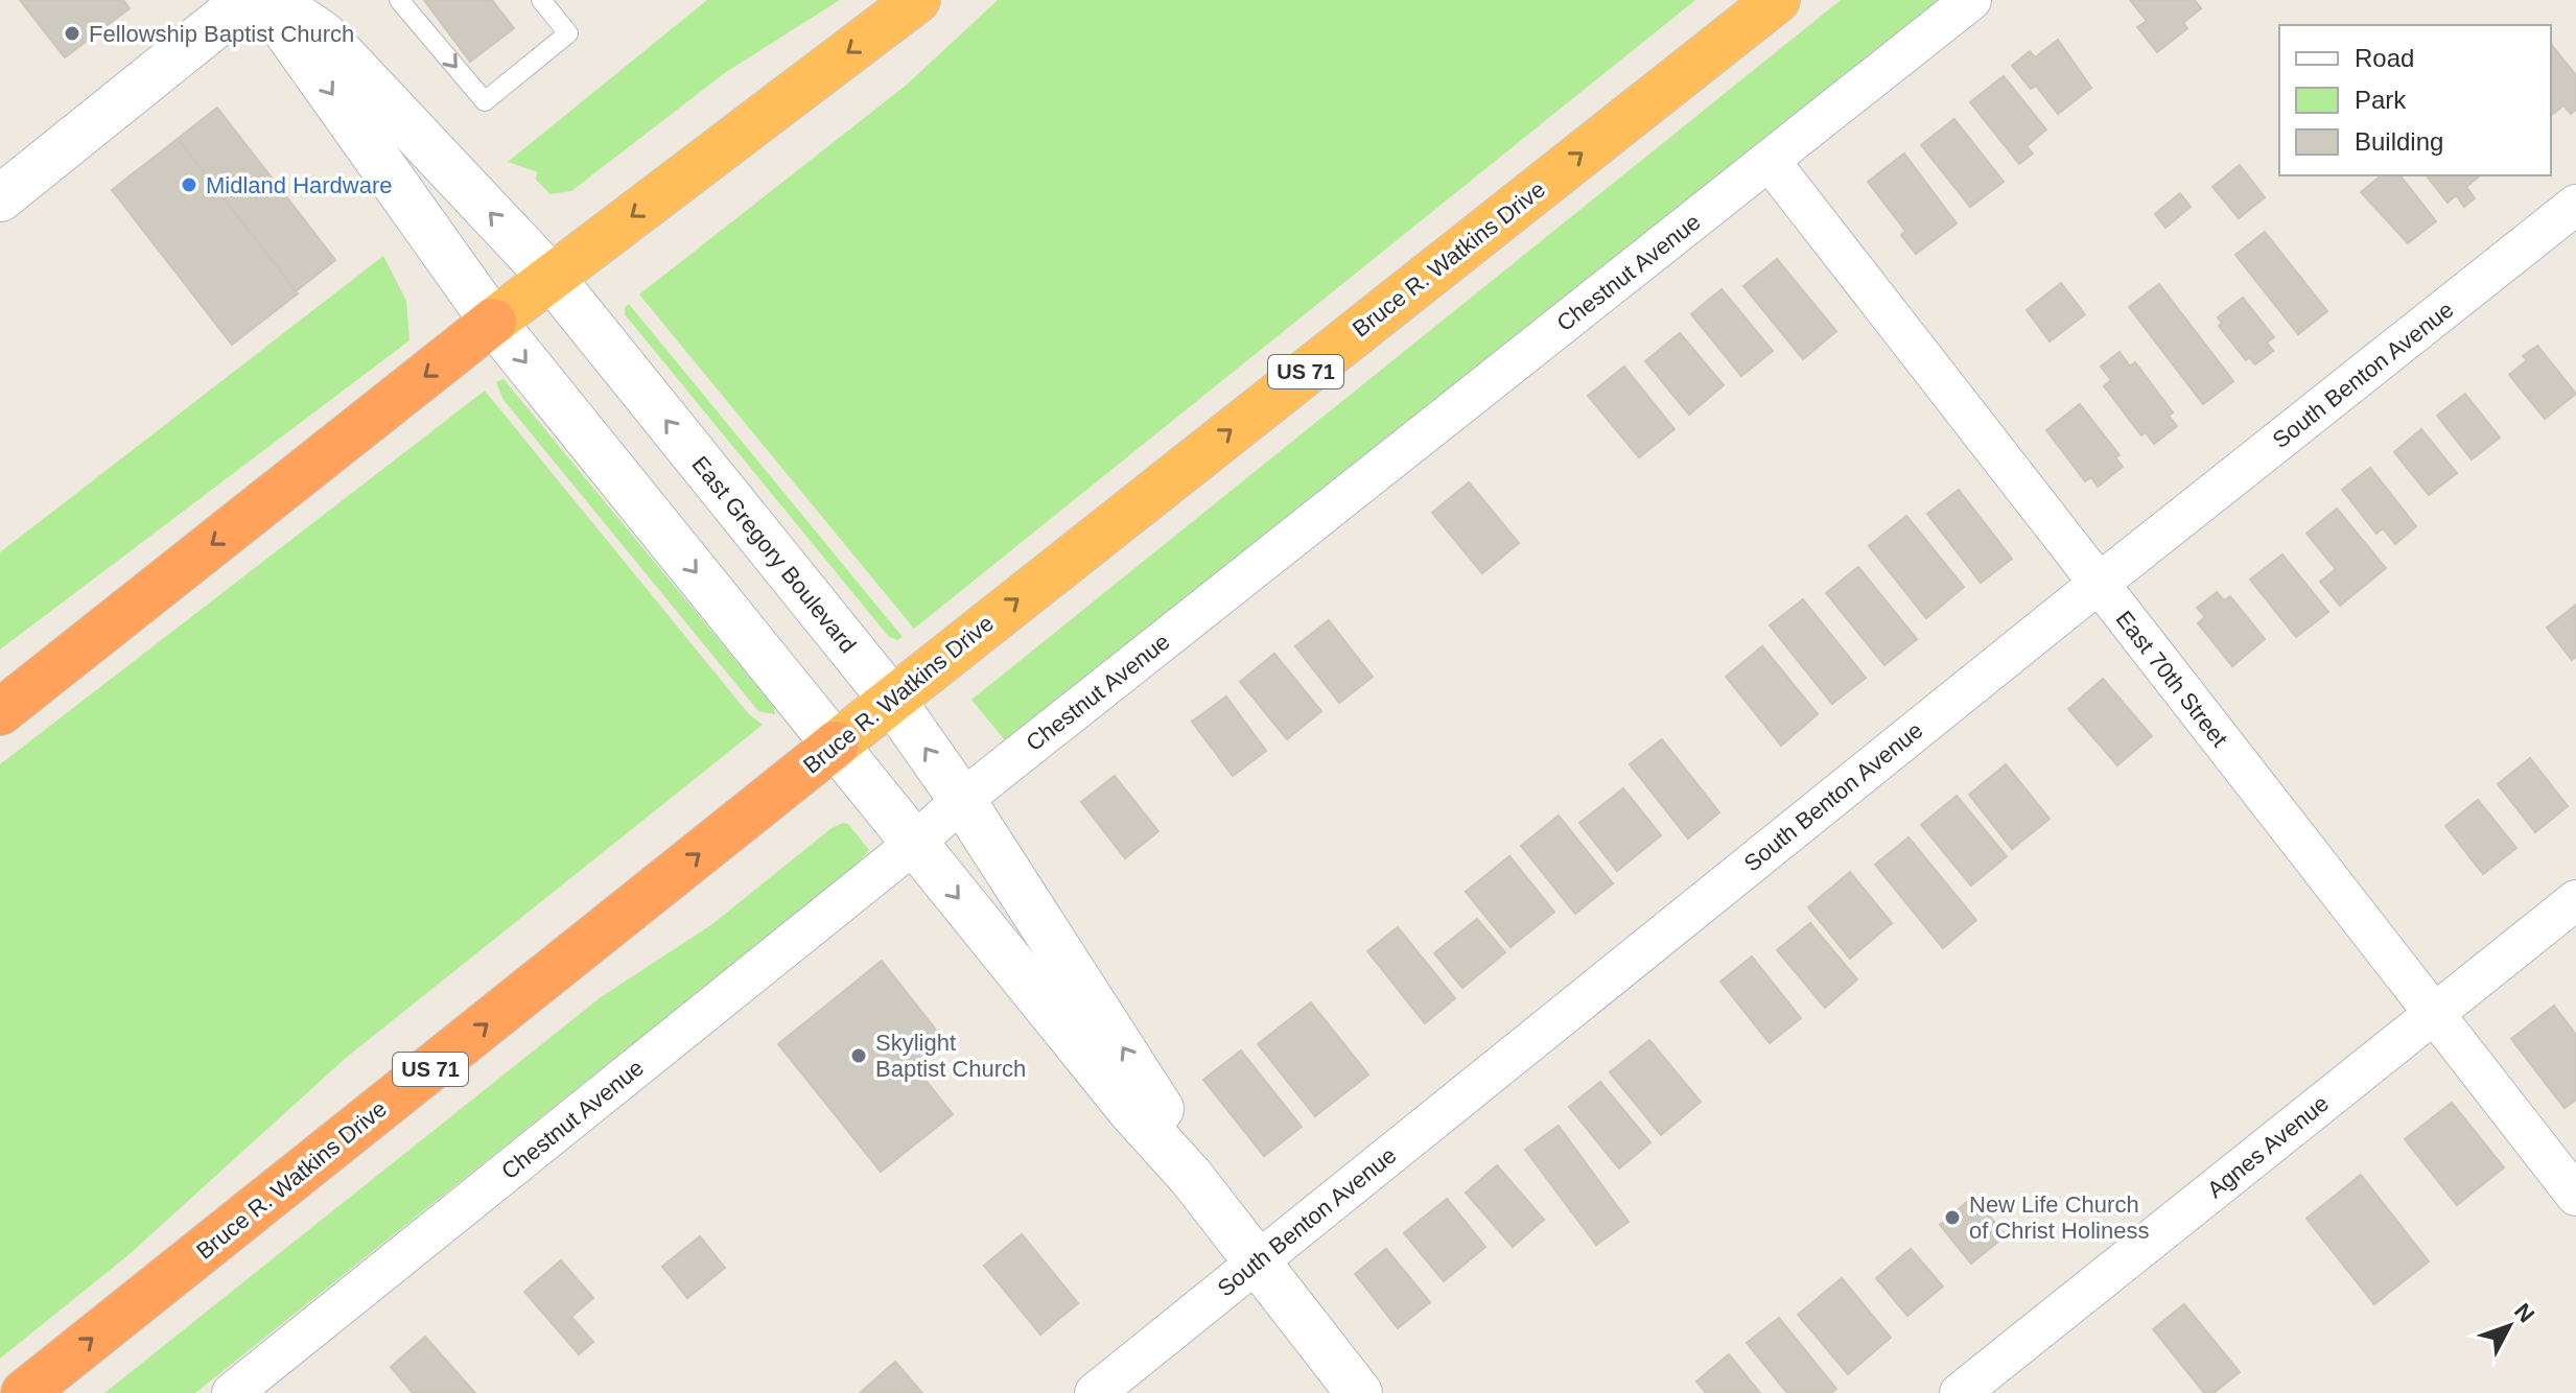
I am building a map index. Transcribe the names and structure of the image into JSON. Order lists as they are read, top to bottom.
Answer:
{
  "streets": {
    "highway": ["Bruce R. Watkins Drive", "US 71"],
    "main road": ["East Gregory Boulevard"],
    "street": [
      "Chestnut Avenue",
      "South Benton Avenue",
      "East 70th Street",
      "Agnes Avenue"
    ]
  },
  "crossings": [
    ["Bruce R. Watkins Drive", "East Gregory Boulevard"],
    ["Chestnut Avenue", "East Gregory Boulevard"],
    ["Chestnut Avenue", "East 70th Street"],
    ["South Benton Avenue", "East Gregory Boulevard"],
    ["South Benton Avenue", "East 70th Street"],
    ["East 70th Street", "Agnes Avenue"]
  ],
  "one_way": ["Bruce R. Watkins Drive"],
  "places": [
    "Fellowship Baptist Church",
    "Midland Hardware",
    "Skylight Baptist Church",
    "New Life Church of Christ Holiness"
  ],
  "legend": ["Road", "Park", "Building"],
  "north": "top right"
}
